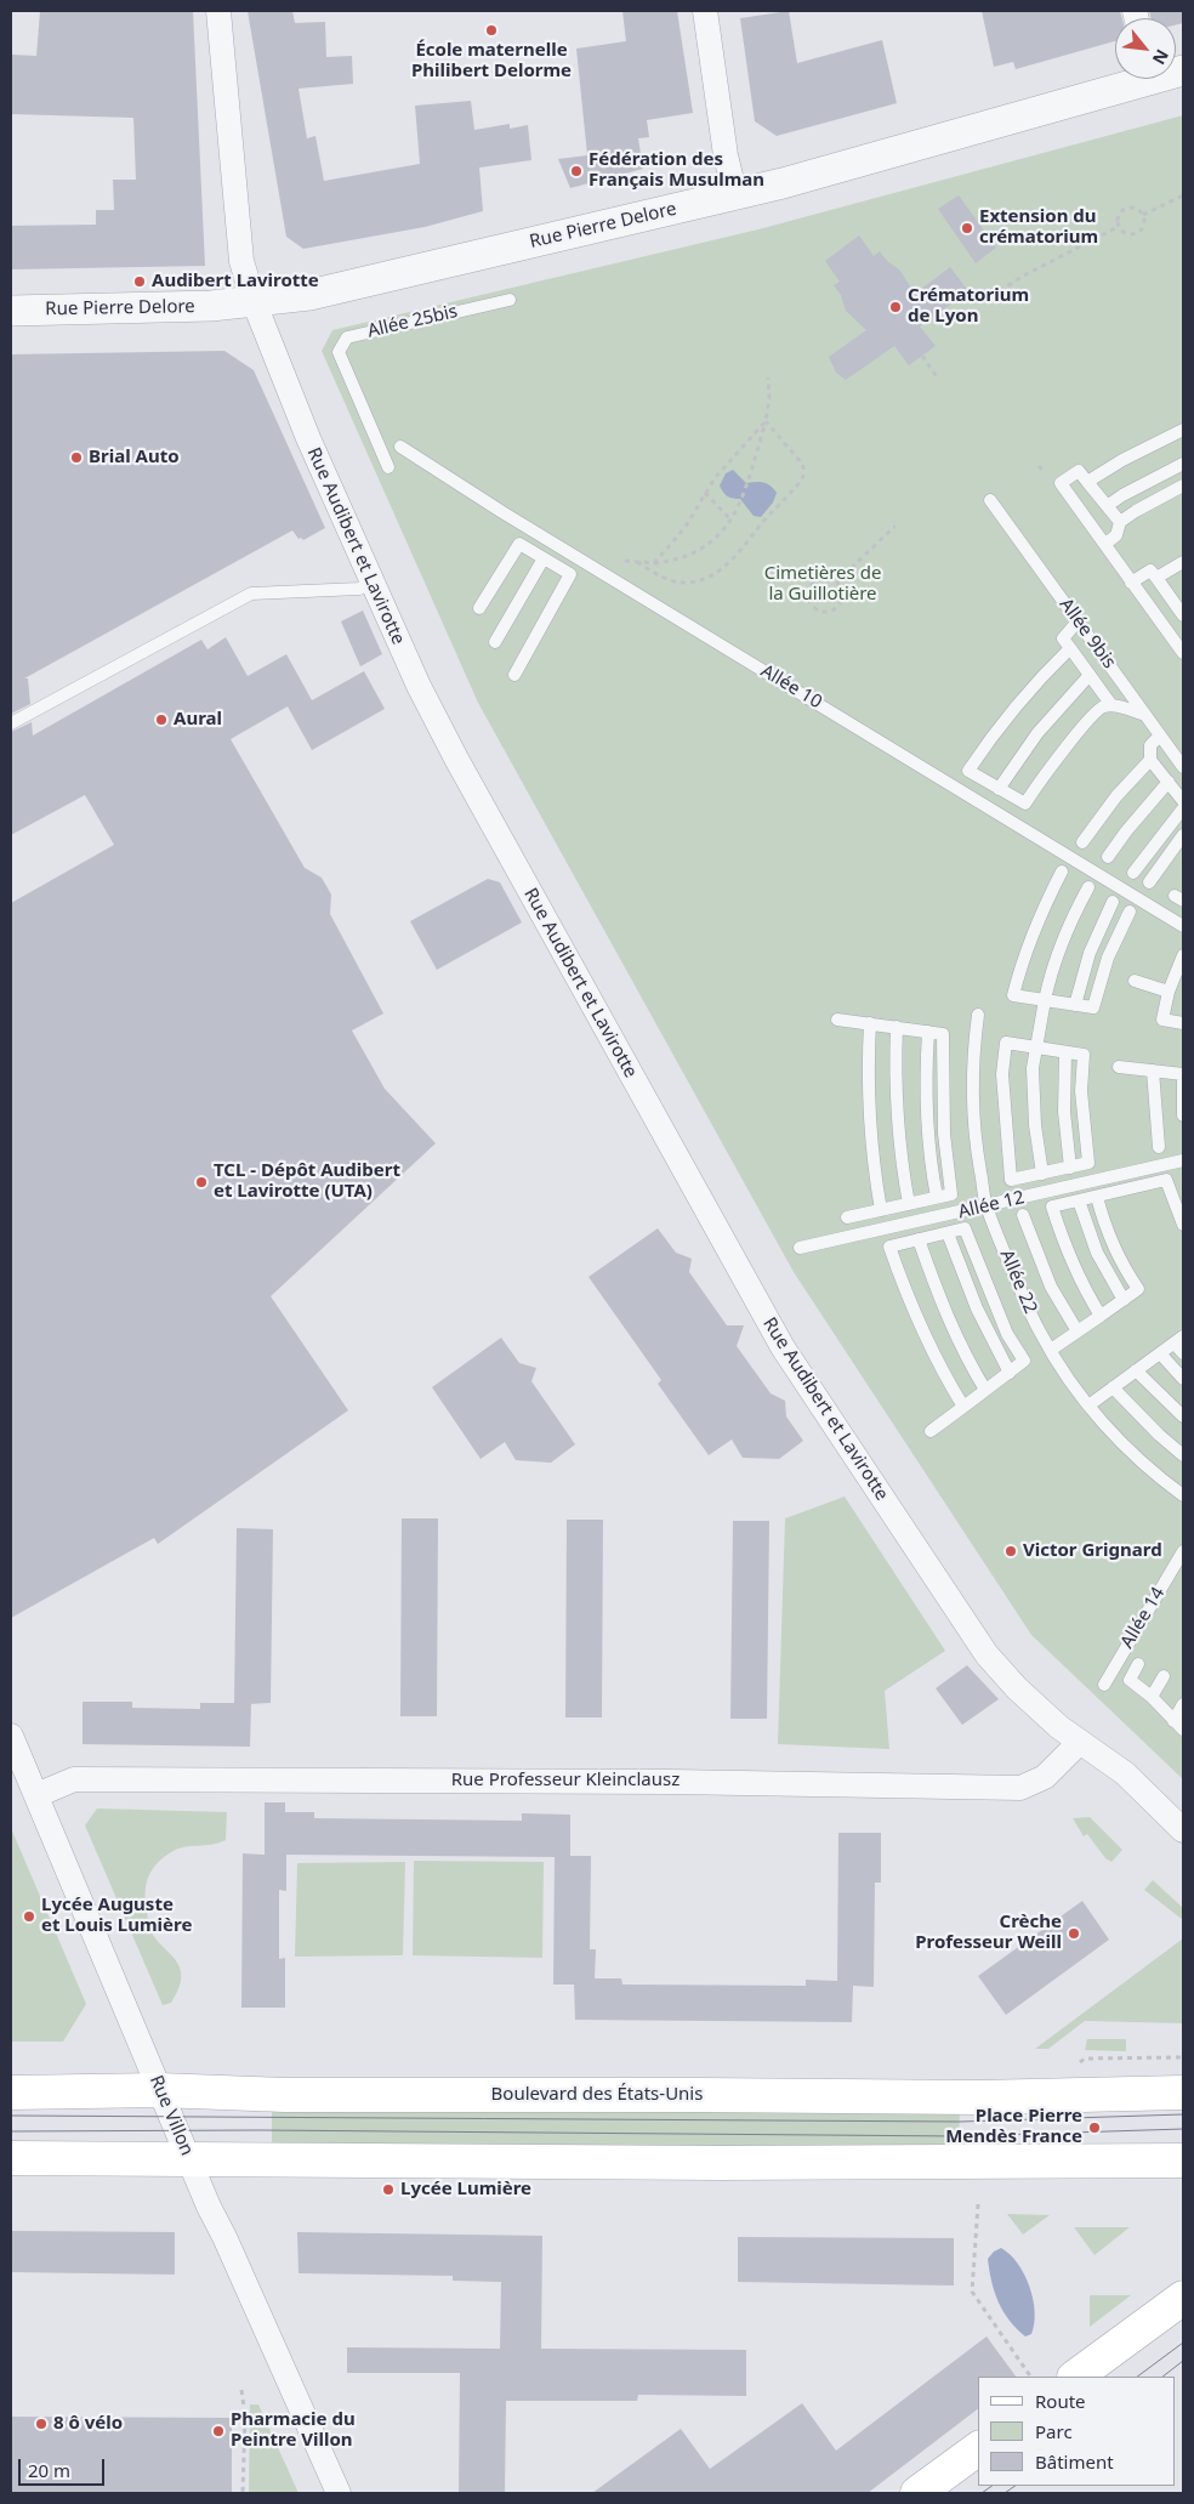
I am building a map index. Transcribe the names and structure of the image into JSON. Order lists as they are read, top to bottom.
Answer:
{
  "streets": {
    "main road": ["Boulevard des États-Unis"],
    "street": [
      "Rue Pierre Delore",
      "Rue Audibert et Lavirotte",
      "Rue Professeur Kleinclausz",
      "Rue Villon"
    ],
    "lane": [
      "Allée 25bis",
      "Allée 9bis",
      "Allée 10",
      "Allée 12",
      "Allée 22",
      "Allée 14"
    ]
  },
  "crossings": [
    ["Rue Pierre Delore", "Rue Audibert et Lavirotte"],
    ["Rue Audibert et Lavirotte", "Rue Professeur Kleinclausz"],
    ["Allée 12", "Allée 22"],
    ["Rue Professeur Kleinclausz", "Rue Villon"],
    ["Boulevard des États-Unis", "Rue Villon"]
  ],
  "parks": ["Cimetières de la Guillotière"],
  "places": [
    "École maternelle Philibert Delorme",
    "Fédération des Français Musulman",
    "Extension du crématorium",
    "Audibert Lavirotte",
    "Crématorium de Lyon",
    "Brial Auto",
    "Aural",
    "TCL - Dépôt Audibert et Lavirotte (UTA)",
    "Victor Grignard",
    "Lycée Auguste et Louis Lumière",
    "Crèche Professeur Weill",
    "Place Pierre Mendès France",
    "Lycée Lumière",
    "8 ô vélo",
    "Pharmacie du Peintre Villon"
  ],
  "legend": ["Route", "Parc", "Bâtiment"],
  "scale_bar": "20 m",
  "north": "bottom right"
}
